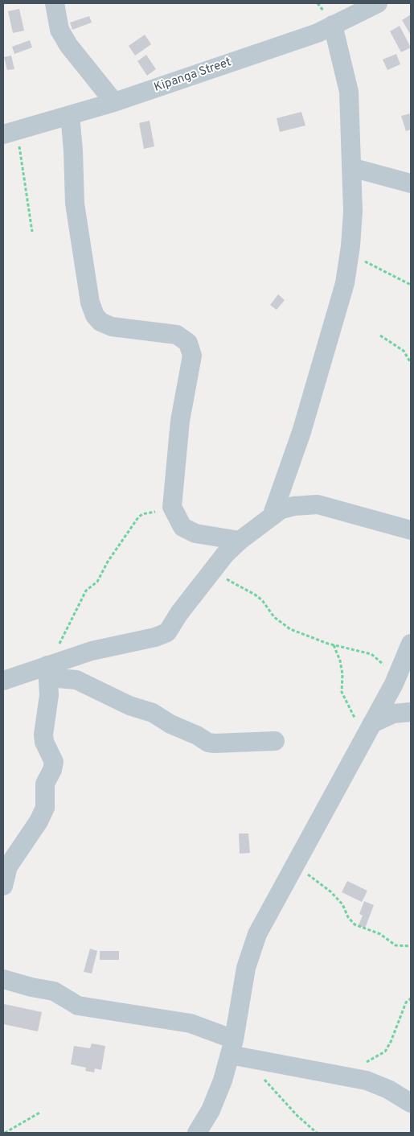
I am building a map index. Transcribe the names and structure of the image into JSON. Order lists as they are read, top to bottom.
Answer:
{
  "streets": {
    "street": ["Kipanga Street"]
  }
}
